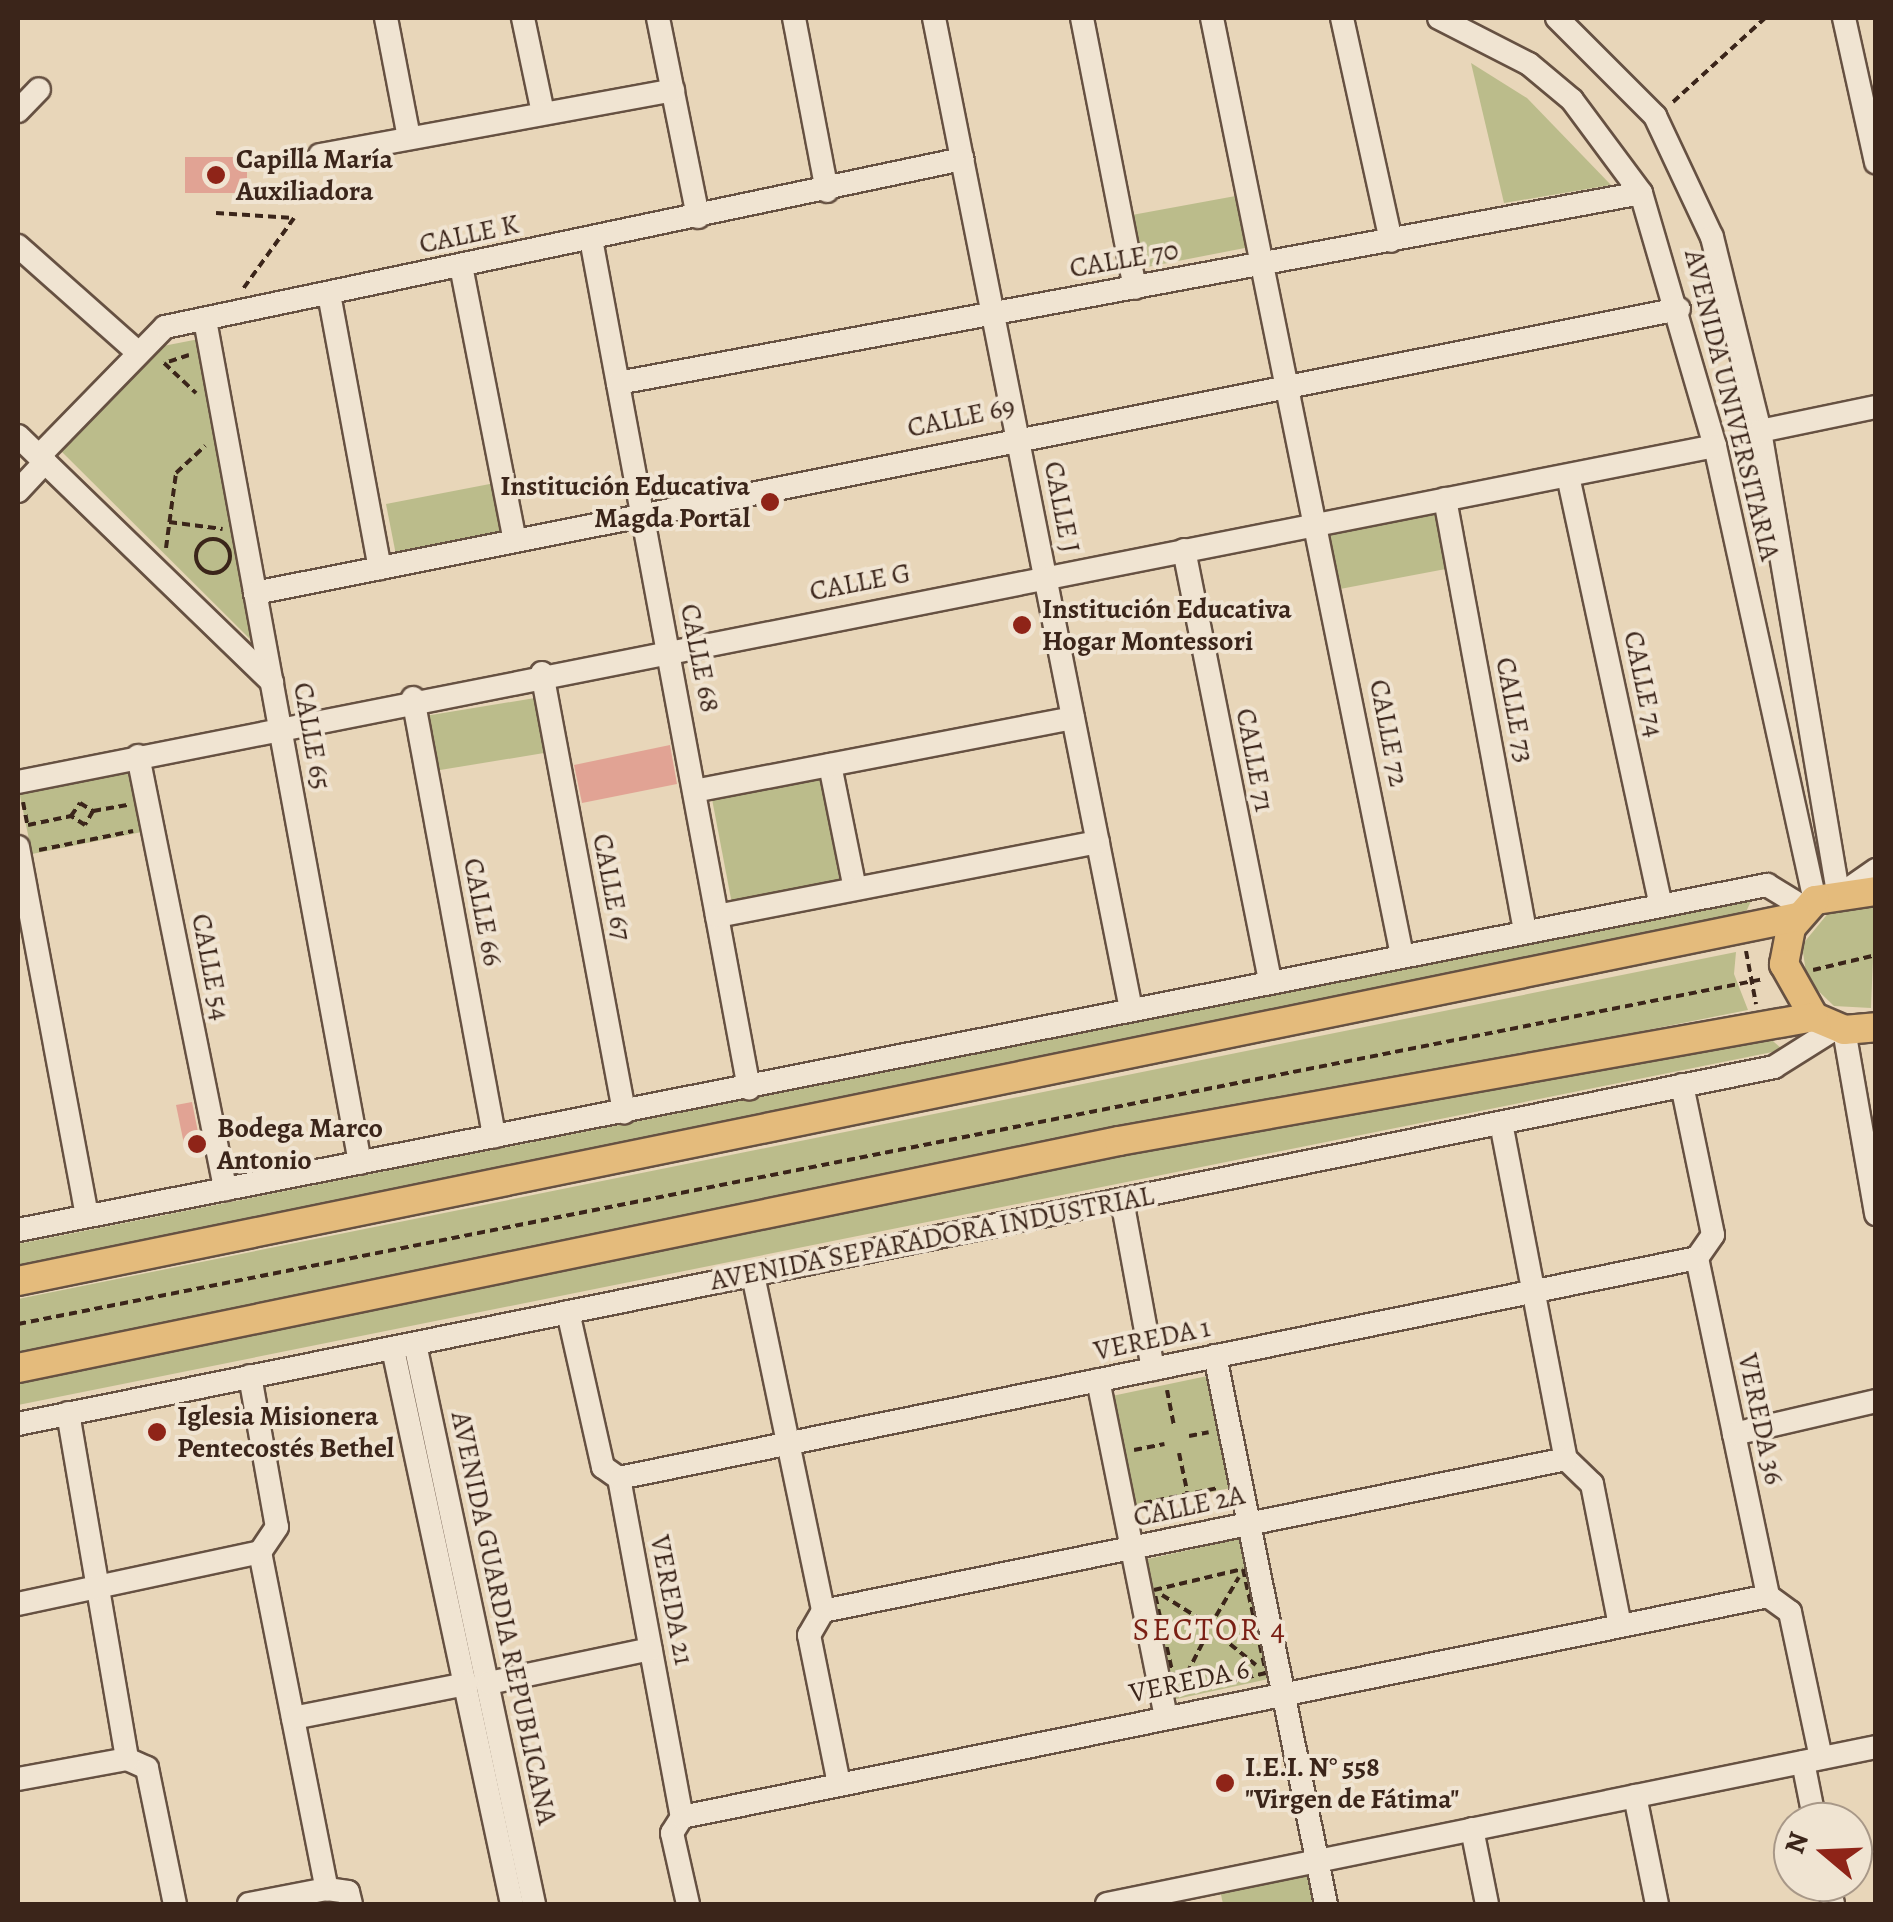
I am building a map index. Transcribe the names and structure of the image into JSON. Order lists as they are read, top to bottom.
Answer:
{
  "streets": {
    "main road": ["AVENIDA SEPARADORA INDUSTRIAL"],
    "street": [
      "CALLE K",
      "CALLE 70",
      "AVENIDA UNIVERSITARIA",
      "CALLE 69",
      "CALLE J",
      "CALLE G",
      "CALLE 68",
      "CALLE 74",
      "CALLE 73",
      "CALLE 72",
      "CALLE 65",
      "CALLE 71",
      "CALLE 67",
      "CALLE 66",
      "CALLE 54",
      "VEREDA 1",
      "VEREDA 36",
      "CALLE 2A",
      "VEREDA 21",
      "AVENIDA GUARDIA REPUBLICANA",
      "VEREDA 6"
    ]
  },
  "crossings": [
    ["CALLE K", "CALLE J"],
    ["CALLE K", "CALLE 68"],
    ["CALLE K", "CALLE 65"],
    ["CALLE 70", "AVENIDA UNIVERSITARIA"],
    ["CALLE 70", "CALLE J"],
    ["CALLE 70", "CALLE 68"],
    ["CALLE 70", "CALLE 72"],
    ["AVENIDA UNIVERSITARIA", "CALLE 69"],
    ["AVENIDA UNIVERSITARIA", "CALLE G"],
    ["CALLE 69", "CALLE J"],
    ["CALLE 69", "CALLE 68"],
    ["CALLE 69", "CALLE 72"],
    ["CALLE 69", "CALLE 65"],
    ["CALLE J", "CALLE G"],
    ["CALLE G", "CALLE 68"],
    ["CALLE G", "CALLE 74"],
    ["CALLE G", "CALLE 73"],
    ["CALLE G", "CALLE 72"],
    ["CALLE G", "CALLE 65"],
    ["CALLE G", "CALLE 71"],
    ["CALLE G", "CALLE 67"],
    ["CALLE G", "CALLE 66"],
    ["CALLE G", "CALLE 54"],
    ["AVENIDA SEPARADORA INDUSTRIAL", "VEREDA 36"],
    ["AVENIDA SEPARADORA INDUSTRIAL", "VEREDA 21"],
    ["AVENIDA SEPARADORA INDUSTRIAL", "AVENIDA GUARDIA REPUBLICANA"],
    ["VEREDA 1", "VEREDA 36"],
    ["VEREDA 1", "VEREDA 21"],
    ["VEREDA 36", "VEREDA 6"],
    ["VEREDA 21", "VEREDA 6"]
  ],
  "districts": ["SECTOR 4"],
  "places": [
    "Capilla María Auxiliadora",
    "Institución Educativa Magda Portal",
    "Institución Educativa Hogar Montessori",
    "Bodega Marco Antonio",
    "Iglesia Misionera Pentecostés Bethel",
    "I.E.I. N° 558 \"Virgen de Fátima\""
  ],
  "north": "left"
}
